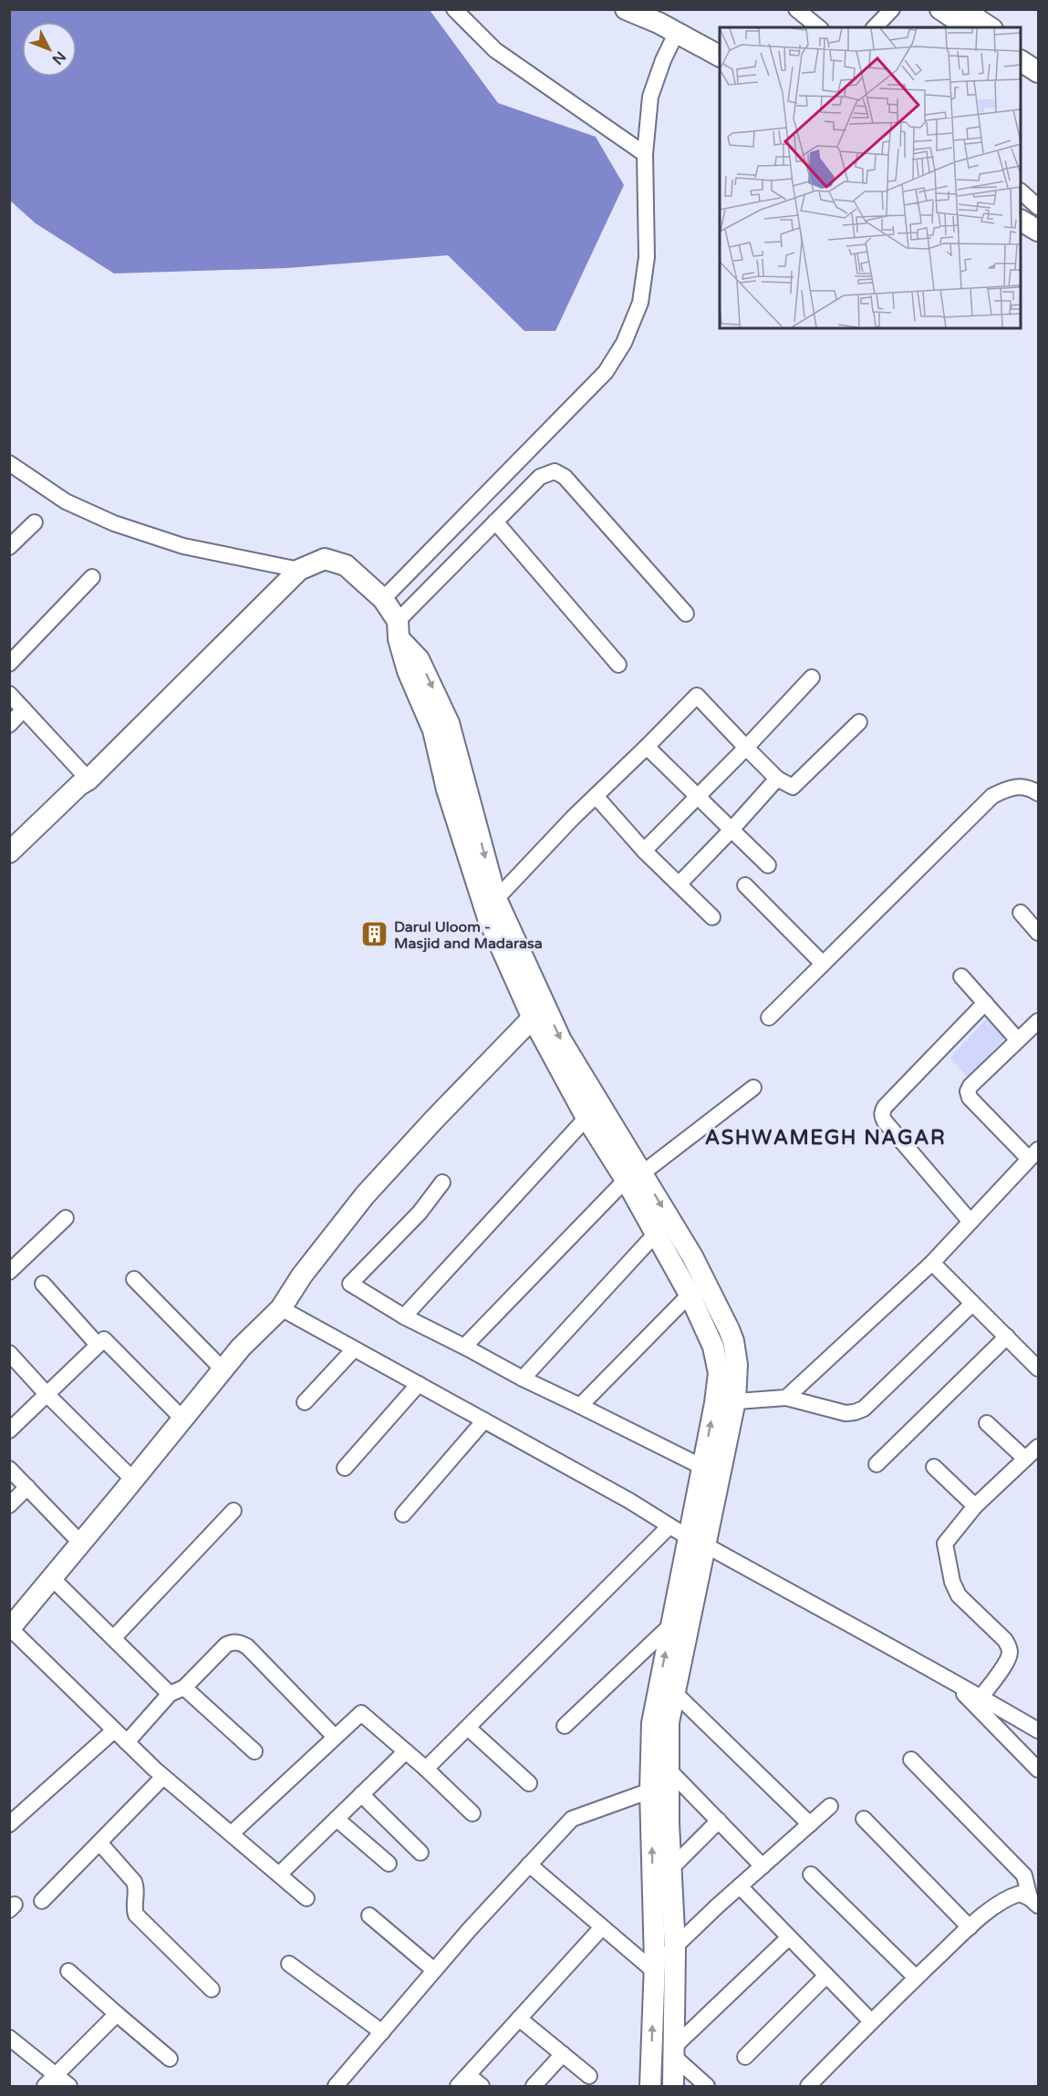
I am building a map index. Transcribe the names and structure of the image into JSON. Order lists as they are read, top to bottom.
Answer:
{
  "districts": ["ASHWAMEGH NAGAR"],
  "places": {
    "building": ["Darul Uloom - Masjid and Madarasa"]
  },
  "north": "bottom right"
}
